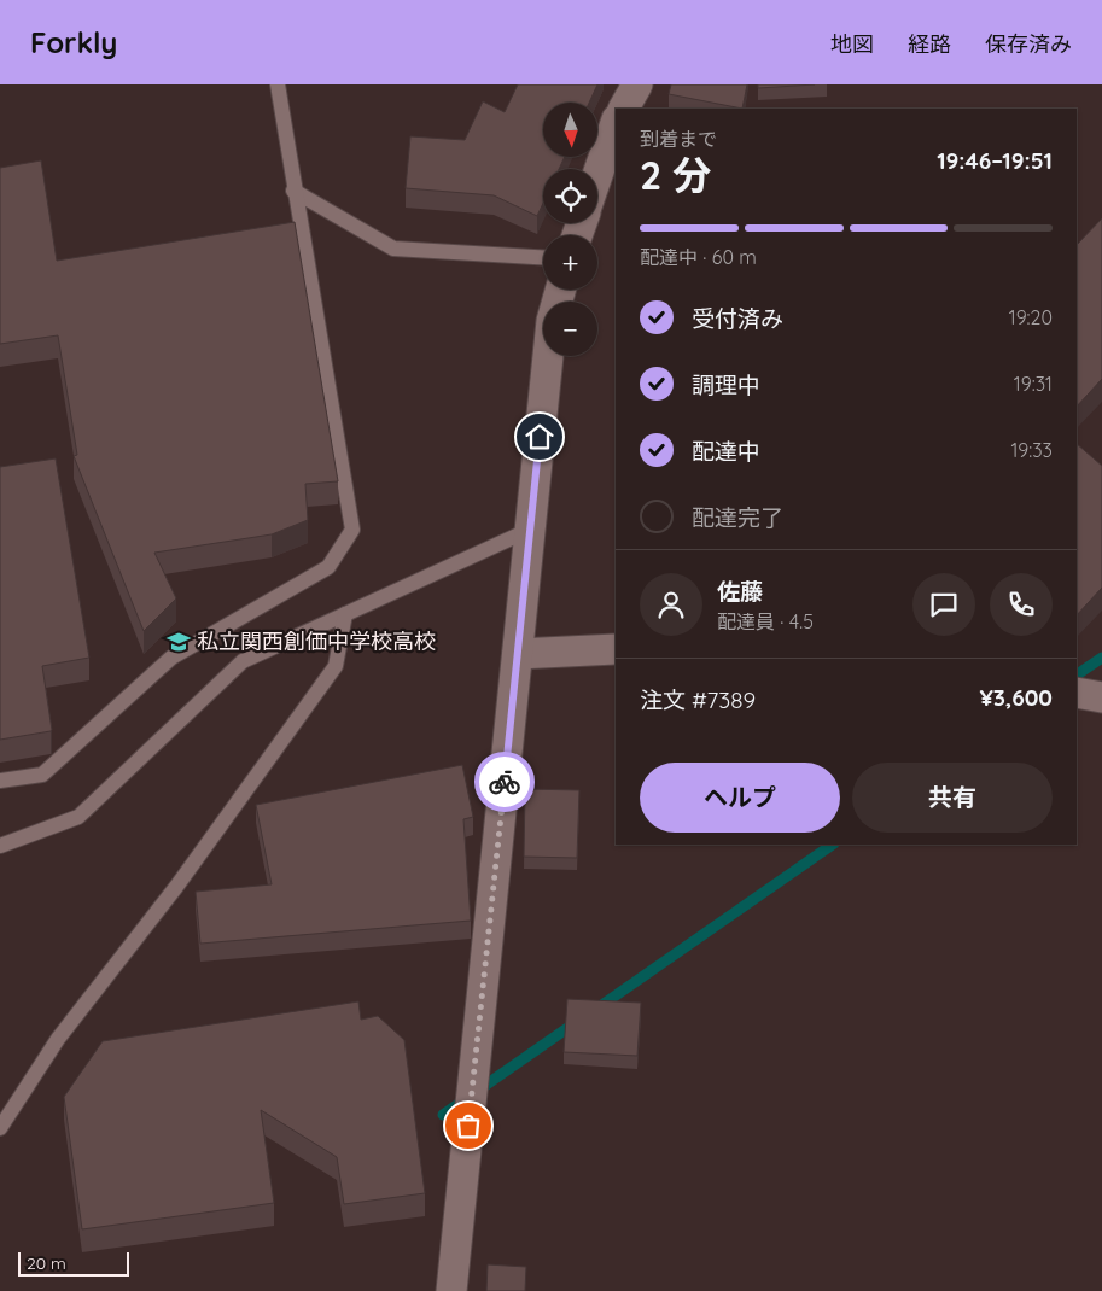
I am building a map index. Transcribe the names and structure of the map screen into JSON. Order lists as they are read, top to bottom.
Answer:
{
  "places": {
    "school or university": ["私立関西創価中学校高校"]
  },
  "scale_bar": "20 m",
  "north": "bottom",
  "page": {
    "header": "Forkly",
    "nav": ["地図", "経路", "保存済み"],
    "map_buttons": ["+", "−"],
    "heading": ["2 分", "到着まで", "19:46–19:51"],
    "panel": [
      "佐藤",
      "配達員 · 4.5",
      "注文 #7389",
      "¥3,600"
    ],
    "bar": "配達中 · 60 m",
    "list": [
      ["受付済み", "19:20"],
      ["調理中", "19:31"],
      ["配達中", "19:33"],
      "配達完了"
    ],
    "buttons": ["ヘルプ", "共有"],
    "scale": "20 m"
  }
}
